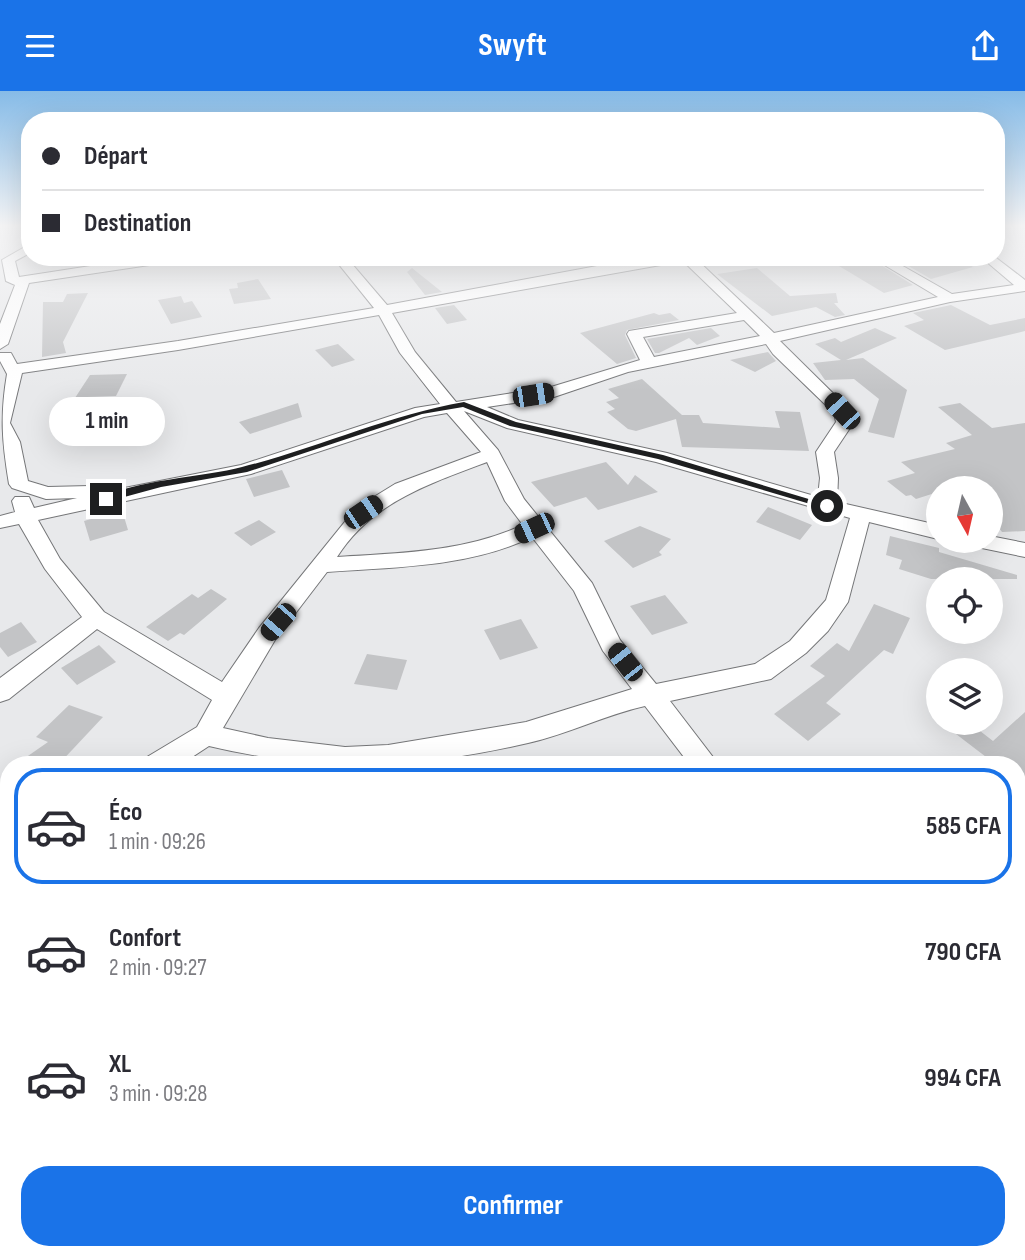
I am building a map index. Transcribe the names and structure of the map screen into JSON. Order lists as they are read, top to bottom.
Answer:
{
  "north": "bottom",
  "page": {
    "header": "Swyft",
    "banner": ["Départ", "Destination"],
    "bubble": "1 min",
    "list": [
      {
        "name": "Éco",
        "note": "1 min · 09:26",
        "value": "585 CFA"
      },
      {
        "name": "Confort",
        "note": "2 min · 09:27",
        "value": "790 CFA"
      },
      {
        "name": "XL",
        "note": "3 min · 09:28",
        "value": "994 CFA"
      }
    ],
    "buttons": "Confirmer"
  }
}
